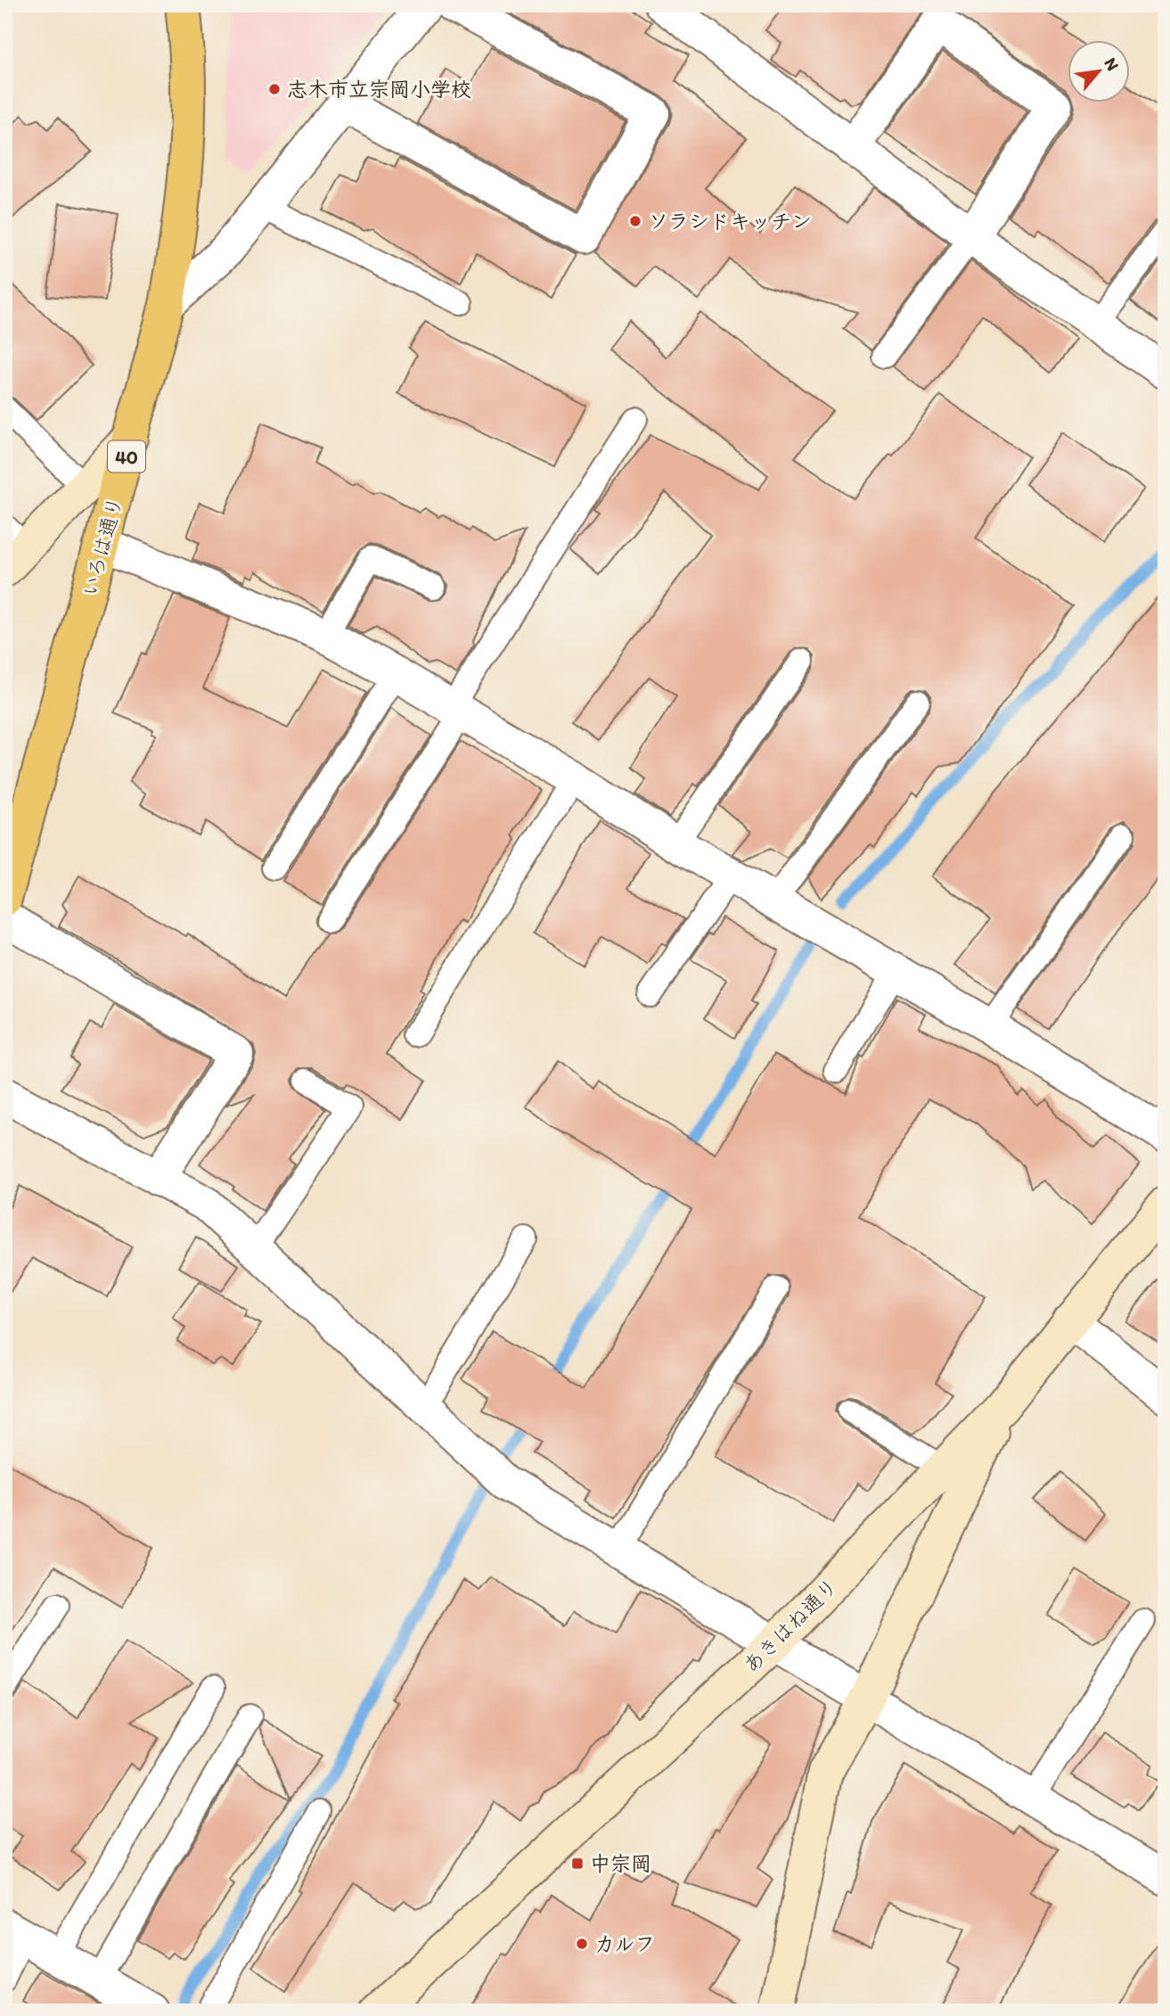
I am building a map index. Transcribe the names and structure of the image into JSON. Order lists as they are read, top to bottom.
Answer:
{
  "streets": {
    "main road": ["40", "いろは通り"],
    "street": ["あきはね通り"]
  },
  "places": {
    "other": ["志木市立宗岡小学校", "ソラシドキッチン", "カルフ"],
    "transit": ["中宗岡"]
  },
  "north": "top right"
}
